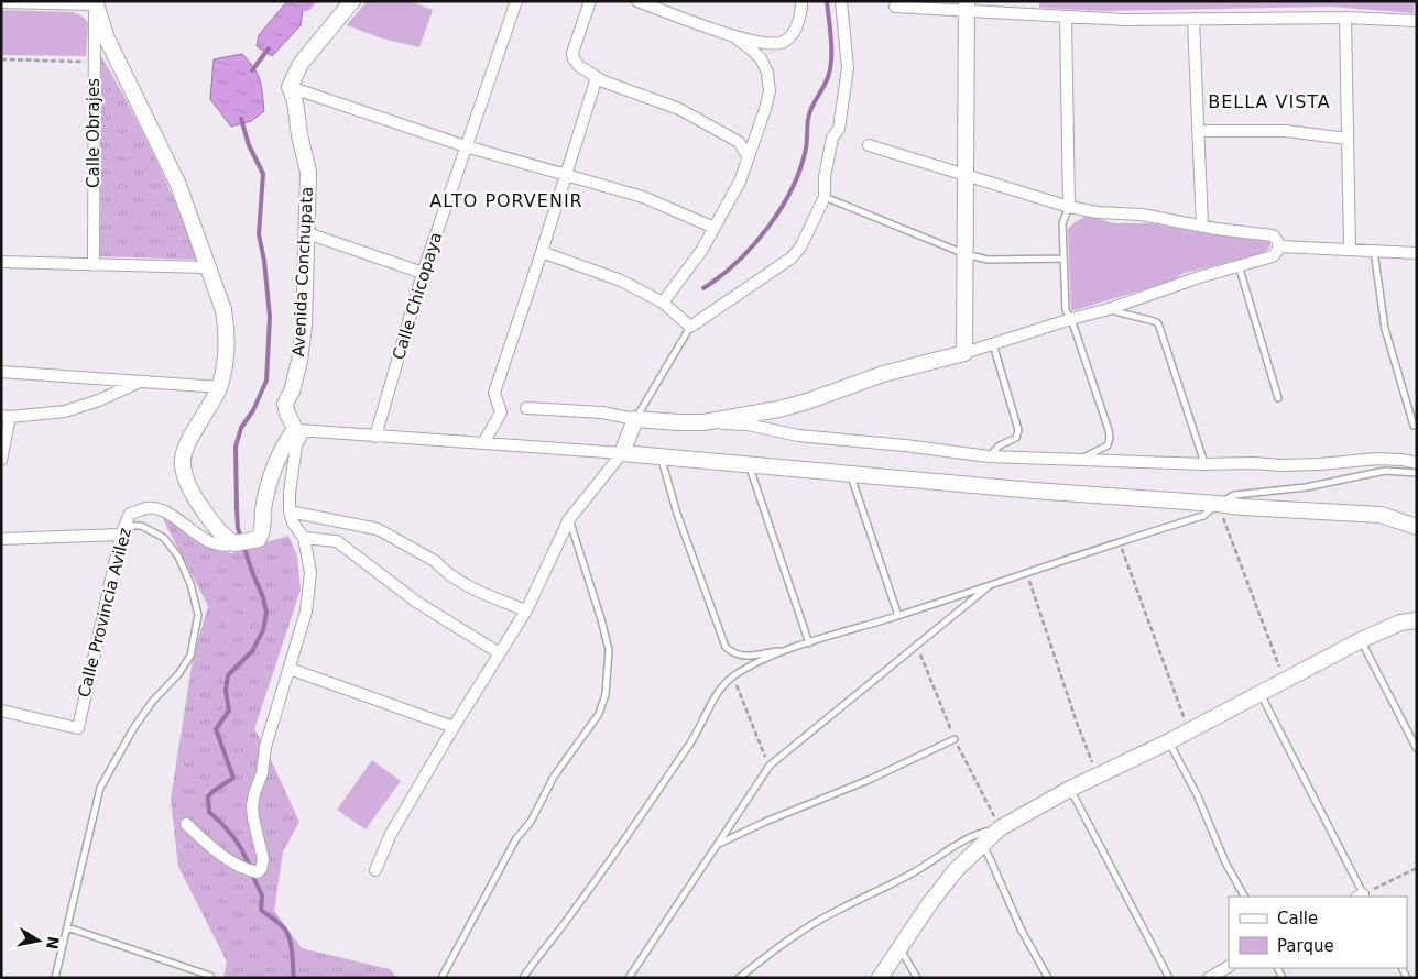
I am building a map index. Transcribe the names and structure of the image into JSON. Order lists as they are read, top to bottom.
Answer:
{
  "streets": {
    "street": [
      "Calle Obrajes",
      "Avenida Conchupata",
      "Calle Chicopaya",
      "Calle Provincia Avilez"
    ]
  },
  "districts": ["BELLA VISTA", "ALTO PORVENIR"],
  "legend": ["Calle", "Parque"],
  "north": "right"
}
